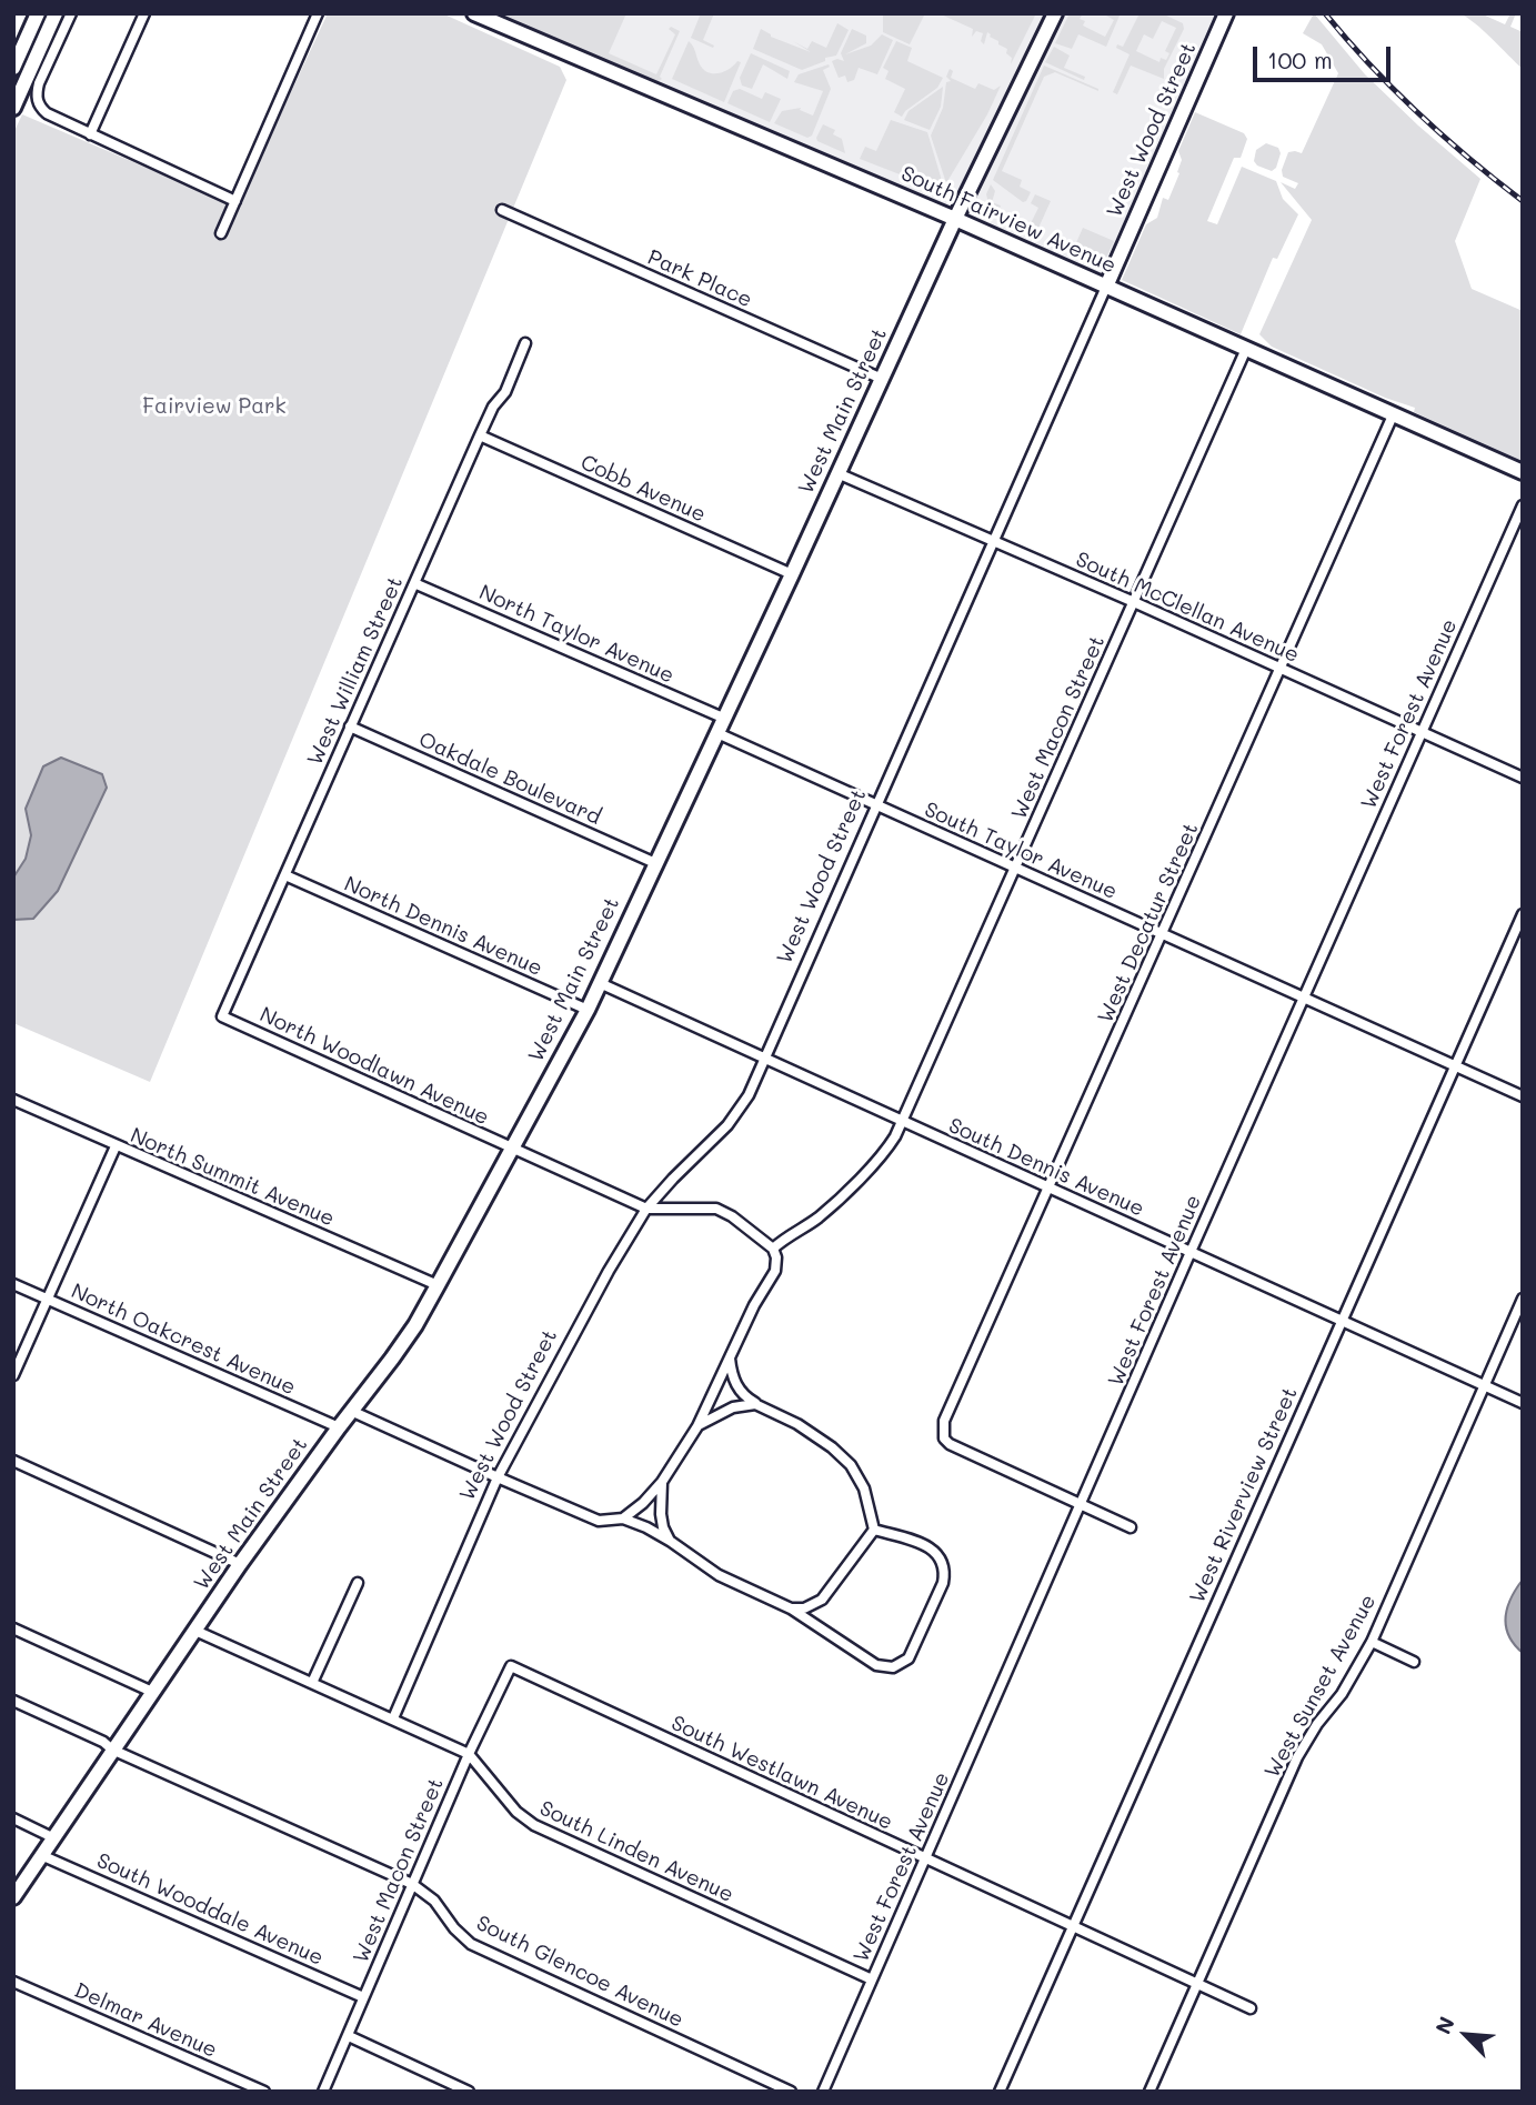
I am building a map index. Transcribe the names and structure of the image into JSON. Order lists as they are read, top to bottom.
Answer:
{
  "streets": {
    "street": [
      "West Wood Street",
      "South Fairview Avenue",
      "Park Place",
      "West Main Street",
      "Cobb Avenue",
      "South McClellan Avenue",
      "North Taylor Avenue",
      "West William Street",
      "West Forest Avenue",
      "West Macon Street",
      "Oakdale Boulevard",
      "South Taylor Avenue",
      "West Decatur Street",
      "North Dennis Avenue",
      "North Woodlawn Avenue",
      "South Dennis Avenue",
      "North Summit Avenue",
      "North Oakcrest Avenue",
      "West Riverview Street",
      "West Sunset Avenue",
      "South Westlawn Avenue",
      "South Linden Avenue",
      "South Wooddale Avenue",
      "South Glencoe Avenue",
      "Delmar Avenue"
    ]
  },
  "crossings": [
    ["West Wood Street", "South Fairview Avenue"],
    ["West Wood Street", "South McClellan Avenue"],
    ["West Wood Street", "South Taylor Avenue"],
    ["West Wood Street", "North Woodlawn Avenue"],
    ["West Wood Street", "South Dennis Avenue"],
    ["West Wood Street", "South Linden Avenue"],
    ["South Fairview Avenue", "West Main Street"],
    ["South Fairview Avenue", "West Macon Street"],
    ["South Fairview Avenue", "West Decatur Street"],
    ["Park Place", "West Main Street"],
    ["West Main Street", "Cobb Avenue"],
    ["West Main Street", "South McClellan Avenue"],
    ["West Main Street", "North Taylor Avenue"],
    ["West Main Street", "Oakdale Boulevard"],
    ["West Main Street", "South Taylor Avenue"],
    ["West Main Street", "North Dennis Avenue"],
    ["West Main Street", "North Woodlawn Avenue"],
    ["West Main Street", "South Dennis Avenue"],
    ["West Main Street", "North Summit Avenue"],
    ["West Main Street", "North Oakcrest Avenue"],
    ["West Main Street", "South Linden Avenue"],
    ["West Main Street", "South Wooddale Avenue"],
    ["West Main Street", "South Glencoe Avenue"],
    ["Cobb Avenue", "West William Street"],
    ["South McClellan Avenue", "West Forest Avenue"],
    ["South McClellan Avenue", "West Macon Street"],
    ["South McClellan Avenue", "West Decatur Street"],
    ["North Taylor Avenue", "West William Street"],
    ["West William Street", "Oakdale Boulevard"],
    ["West William Street", "North Dennis Avenue"],
    ["West William Street", "North Woodlawn Avenue"],
    ["West Forest Avenue", "South Taylor Avenue"],
    ["West Forest Avenue", "West Decatur Street"],
    ["West Forest Avenue", "South Dennis Avenue"],
    ["West Forest Avenue", "South Westlawn Avenue"],
    ["West Forest Avenue", "South Linden Avenue"],
    ["West Macon Street", "South Taylor Avenue"],
    ["West Macon Street", "South Dennis Avenue"],
    ["West Macon Street", "South Westlawn Avenue"],
    ["West Macon Street", "South Linden Avenue"],
    ["West Macon Street", "South Wooddale Avenue"],
    ["West Macon Street", "South Glencoe Avenue"],
    ["South Taylor Avenue", "West Decatur Street"],
    ["South Taylor Avenue", "West Riverview Street"],
    ["West Decatur Street", "South Dennis Avenue"],
    ["South Dennis Avenue", "West Riverview Street"],
    ["South Dennis Avenue", "West Sunset Avenue"],
    ["West Riverview Street", "South Westlawn Avenue"],
    ["West Sunset Avenue", "South Westlawn Avenue"]
  ],
  "parks": ["Fairview Park"],
  "scale_bar": "100 m",
  "north": "top left"
}
